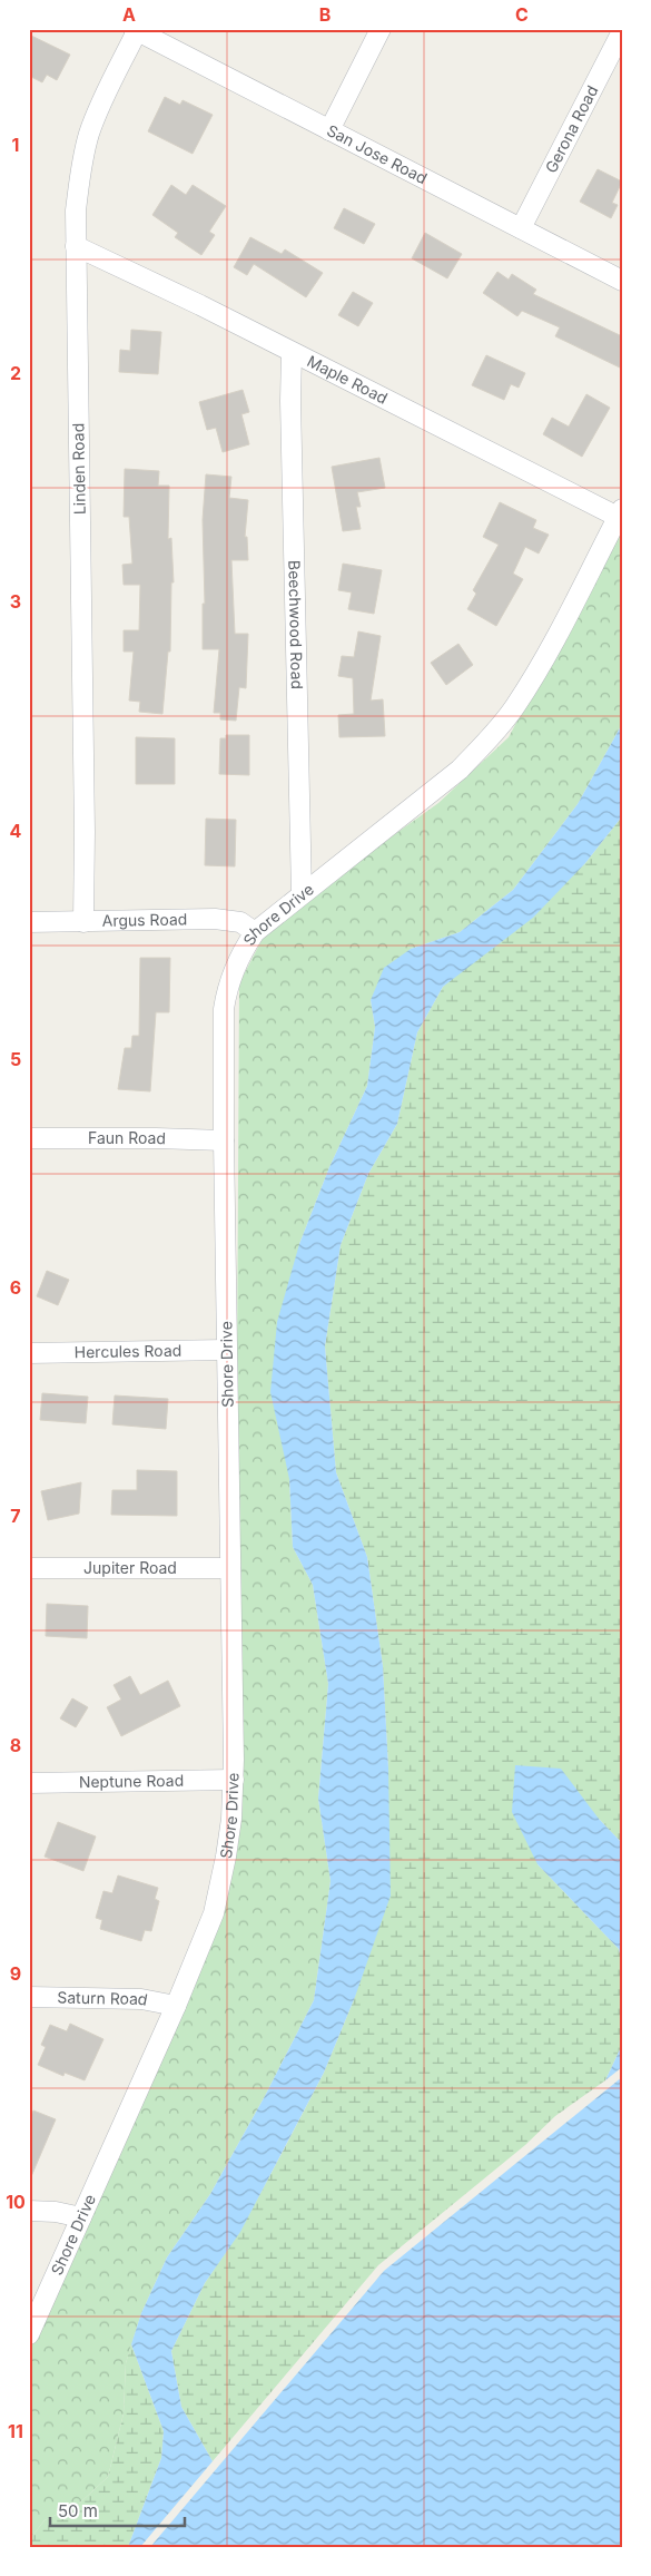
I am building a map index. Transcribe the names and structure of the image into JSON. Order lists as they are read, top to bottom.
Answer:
{
  "streets": {
    "street": [
      "Gerona Road",
      "San Jose Road",
      "Maple Road",
      "Linden Road",
      "Beechwood Road",
      "Shore Drive",
      "Argus Road",
      "Faun Road",
      "Hercules Road",
      "Jupiter Road",
      "Neptune Road",
      "Saturn Road"
    ]
  },
  "crossings": [
    ["Gerona Road", "San Jose Road"],
    ["San Jose Road", "Linden Road"],
    ["Maple Road", "Linden Road"],
    ["Maple Road", "Beechwood Road"],
    ["Maple Road", "Shore Drive"],
    ["Linden Road", "Argus Road"],
    ["Beechwood Road", "Shore Drive"],
    ["Shore Drive", "Argus Road"],
    ["Shore Drive", "Faun Road"],
    ["Shore Drive", "Hercules Road"],
    ["Shore Drive", "Jupiter Road"],
    ["Shore Drive", "Neptune Road"],
    ["Shore Drive", "Saturn Road"]
  ],
  "scale_bar": "50 m",
  "grid": {
    "columns": ["A", "B", "C"],
    "rows": [
      "1",
      "2",
      "3",
      "4",
      "5",
      "6",
      "7",
      "8",
      "9",
      "10",
      "11"
    ]
  }
}
